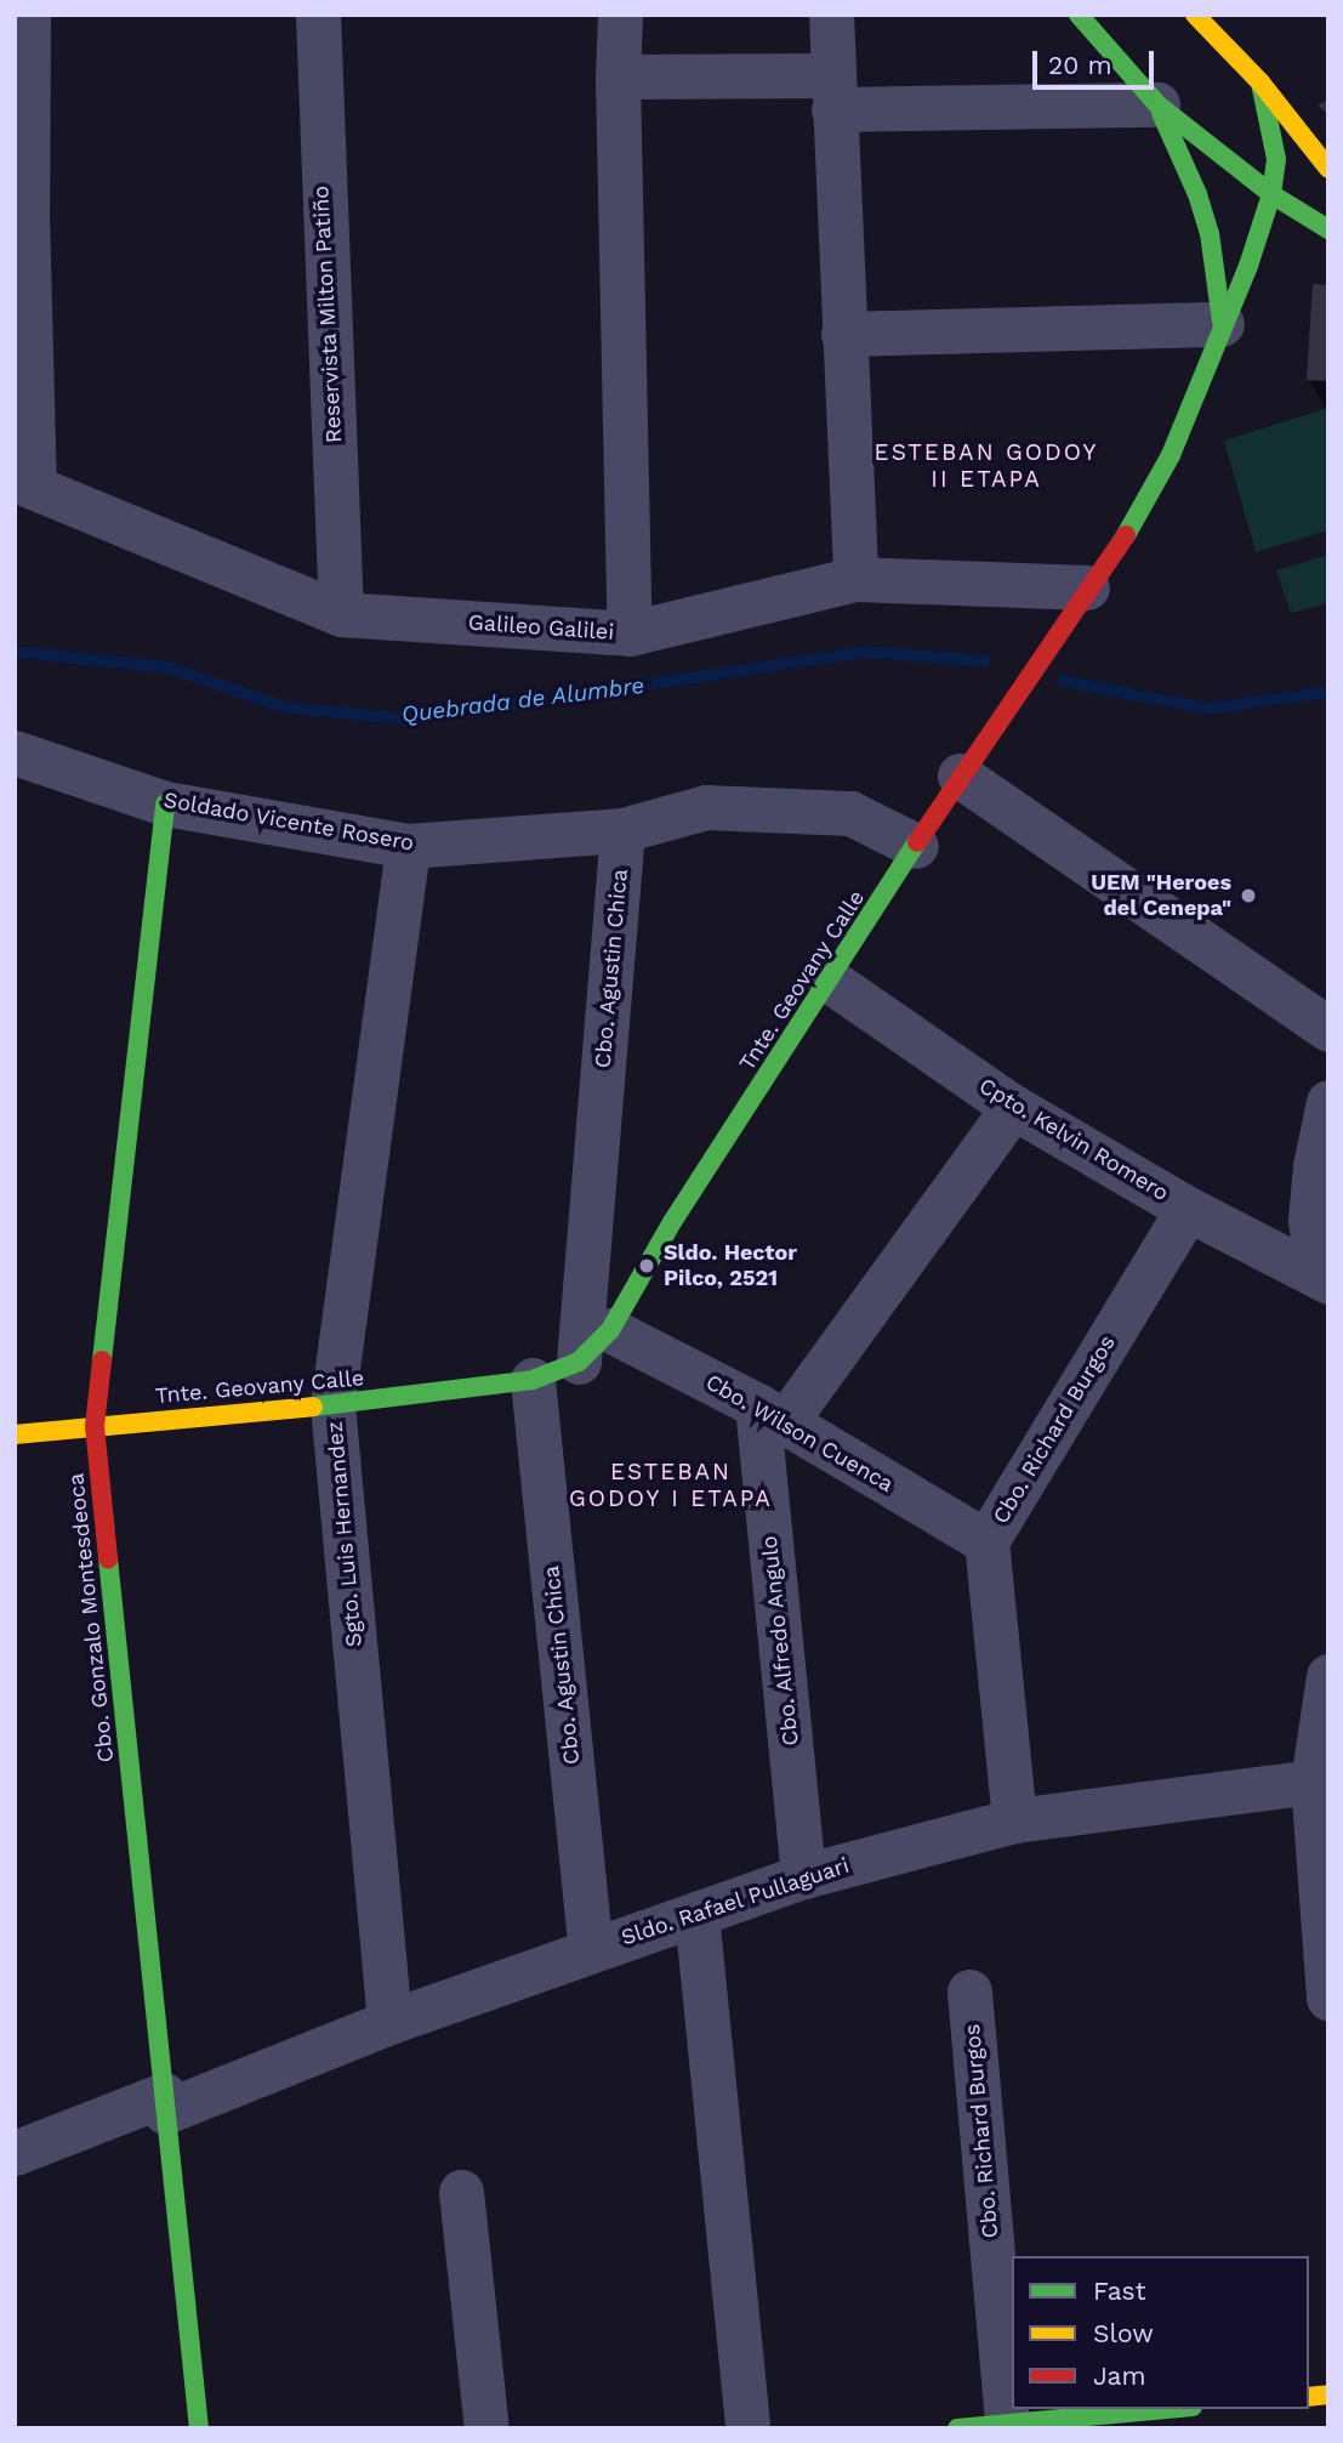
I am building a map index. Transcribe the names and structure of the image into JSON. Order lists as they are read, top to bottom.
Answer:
{
  "streets": {
    "street": [
      "Reservista Milton Patiño",
      "Galileo Galilei",
      "Soldado Vicente Rosero",
      "Cbo. Agustin Chica",
      "Tnte. Geovany Calle",
      "Cpto. Kelvin Romero",
      "Cbo. Richard Burgos",
      "Cbo. Wilson Cuenca",
      "Sgto. Luis Hernandez",
      "Cbo. Gonzalo Montesdeoca",
      "Cbo. Alfredo Angulo",
      "Sldo. Rafael Pullaguari"
    ]
  },
  "crossings": [
    ["Reservista Milton Patiño", "Galileo Galilei"],
    ["Galileo Galilei", "Tnte. Geovany Calle"],
    ["Soldado Vicente Rosero", "Cbo. Agustin Chica"],
    ["Soldado Vicente Rosero", "Tnte. Geovany Calle"],
    ["Soldado Vicente Rosero", "Sgto. Luis Hernandez"],
    ["Soldado Vicente Rosero", "Cbo. Gonzalo Montesdeoca"],
    ["Cbo. Agustin Chica", "Tnte. Geovany Calle"],
    ["Cbo. Agustin Chica", "Sldo. Rafael Pullaguari"],
    ["Tnte. Geovany Calle", "Cpto. Kelvin Romero"],
    ["Tnte. Geovany Calle", "Cbo. Wilson Cuenca"],
    ["Tnte. Geovany Calle", "Sgto. Luis Hernandez"],
    ["Tnte. Geovany Calle", "Cbo. Gonzalo Montesdeoca"],
    ["Cpto. Kelvin Romero", "Cbo. Richard Burgos"],
    ["Cbo. Richard Burgos", "Cbo. Wilson Cuenca"],
    ["Cbo. Richard Burgos", "Sldo. Rafael Pullaguari"],
    ["Cbo. Wilson Cuenca", "Cbo. Alfredo Angulo"],
    ["Sgto. Luis Hernandez", "Sldo. Rafael Pullaguari"],
    ["Cbo. Gonzalo Montesdeoca", "Sldo. Rafael Pullaguari"],
    ["Cbo. Alfredo Angulo", "Sldo. Rafael Pullaguari"]
  ],
  "districts": ["ESTEBAN GODOY II ETAPA", "ESTEBAN GODOY I ETAPA"],
  "water": ["Quebrada de Alumbre"],
  "places": ["UEM \"Heroes del Cenepa\"", "Sldo. Hector Pilco, 2521"],
  "legend": ["Fast", "Slow", "Jam"],
  "scale_bar": "20 m"
}
